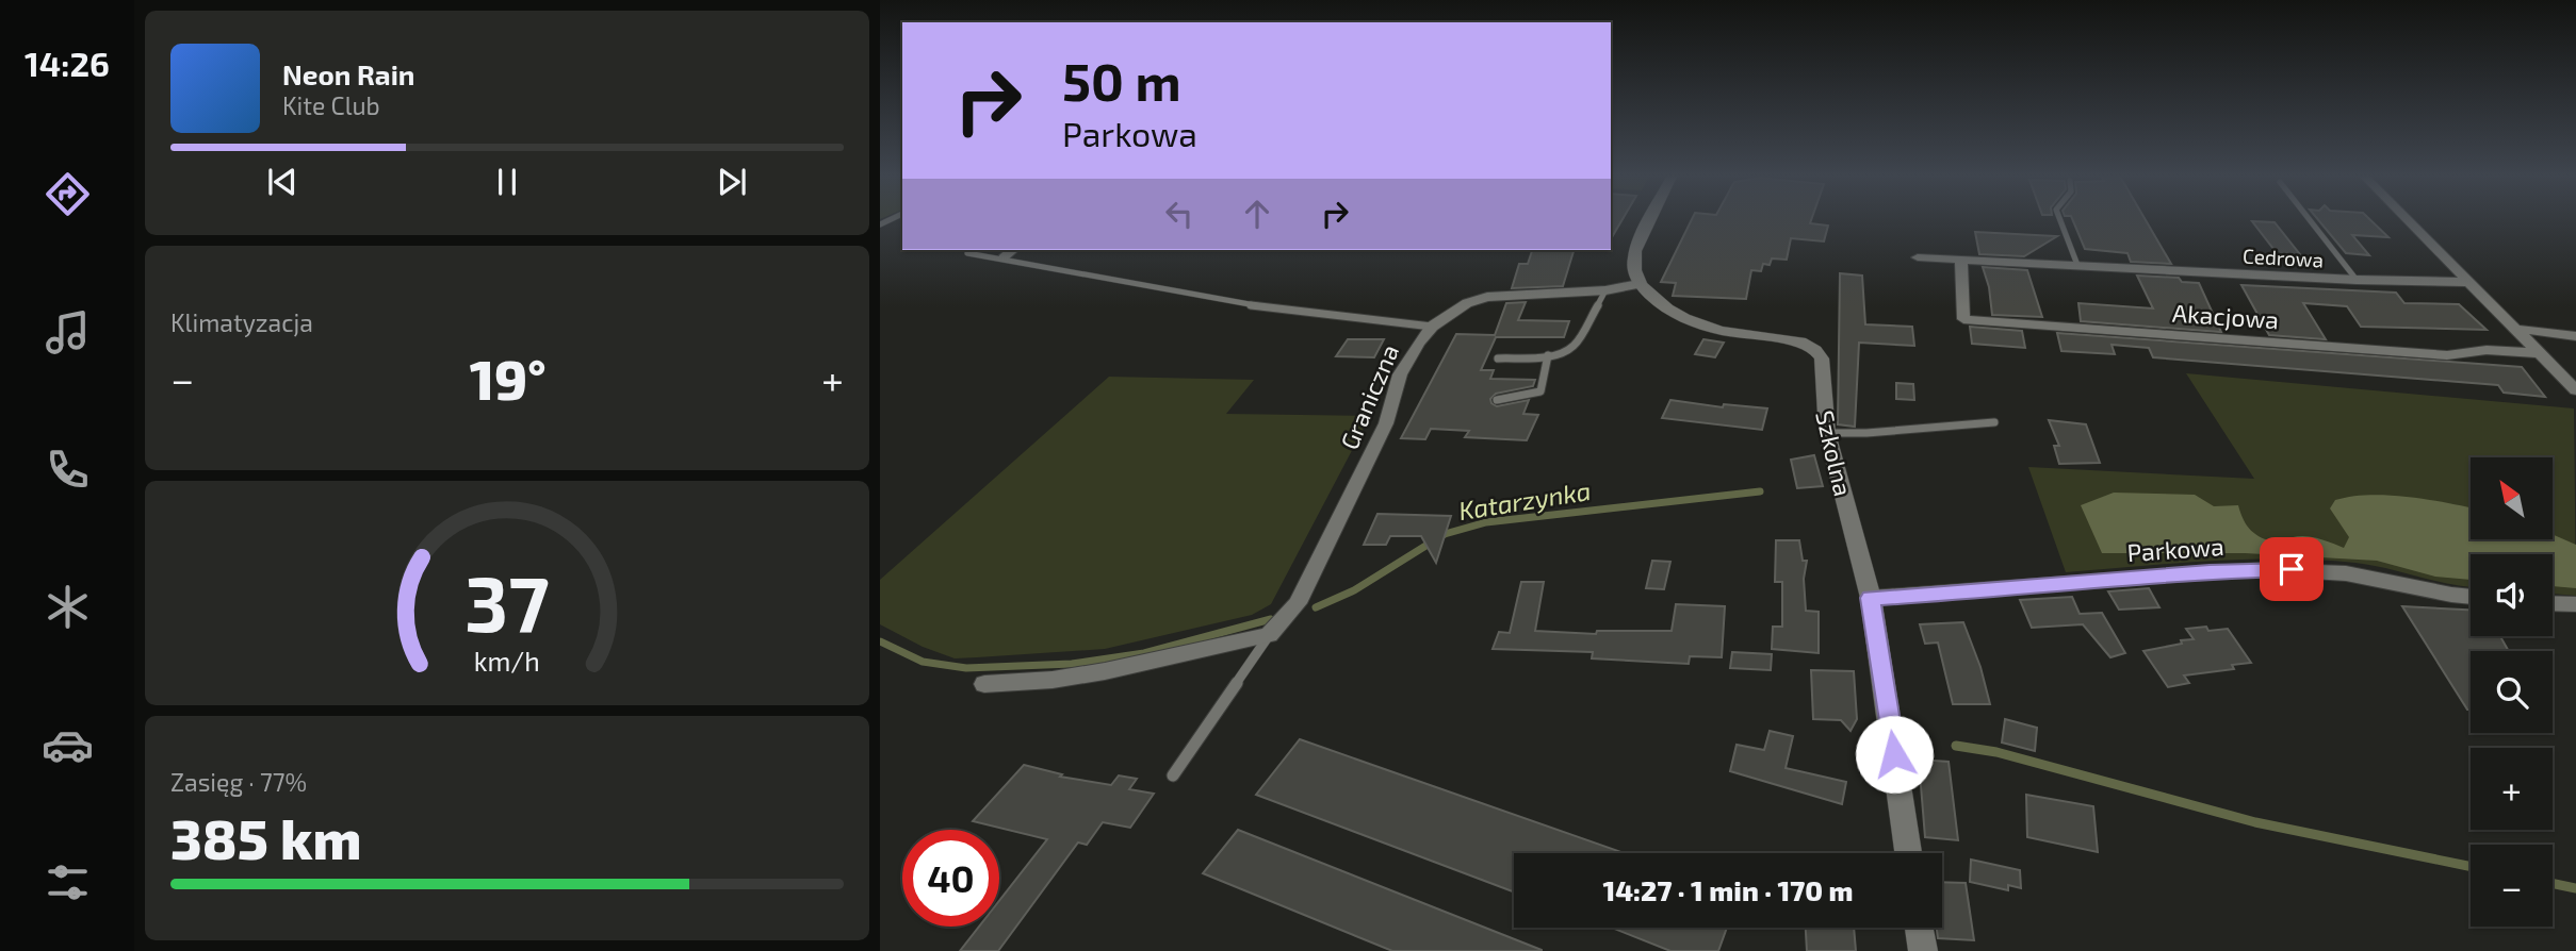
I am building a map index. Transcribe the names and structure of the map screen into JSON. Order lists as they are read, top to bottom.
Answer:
{
  "streets": {
    "street": [
      "Cedrowa",
      "Akacjowa",
      "Graniczna",
      "Szkolna",
      "Parkowa"
    ]
  },
  "crossings": [
    ["Cedrowa", "Akacjowa"],
    ["Graniczna", "Szkolna"],
    ["Szkolna", "Parkowa"]
  ],
  "water": ["Katarzynka"],
  "north": "top left",
  "page": {
    "tabs": "14:26",
    "turn": ["50 m", "Parkowa"],
    "song": ["Neon Rain", "Kite Club"],
    "tile": [
      "Klimatyzacja",
      ["Zasięg · 77%", "385 km"]
    ],
    "heat": ["−", "19°", "+"],
    "map_buttons": ["+", "−"],
    "limit": "40",
    "trip": "14:27 · 1 min · 170 m",
    "gauge": ["37", "km/h"]
  }
}
